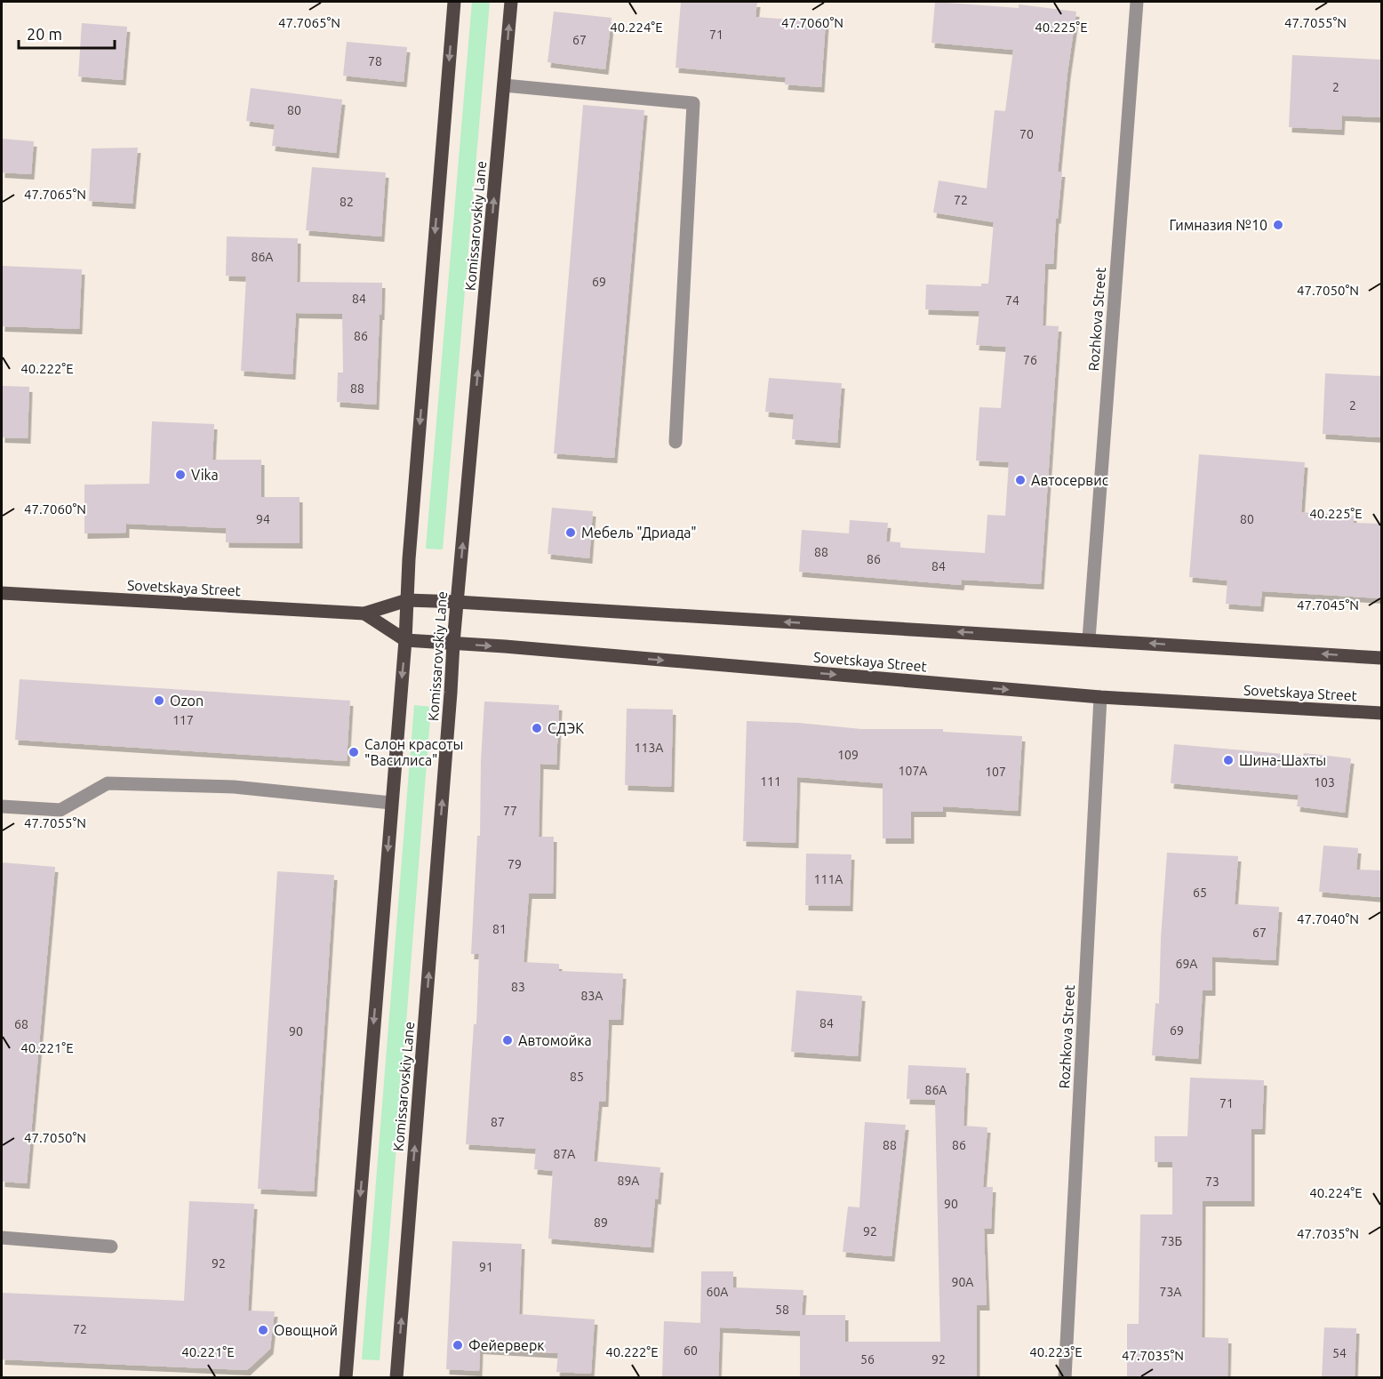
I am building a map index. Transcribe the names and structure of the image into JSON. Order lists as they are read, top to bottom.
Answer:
{
  "streets": {
    "main road": ["Komissarovskiy Lane", "Sovetskaya Street"],
    "street": ["Rozhkova Street"]
  },
  "crossings": [
    ["Komissarovskiy Lane", "Sovetskaya Street"],
    ["Rozhkova Street", "Sovetskaya Street"]
  ],
  "places": [
    "Гимназия №10",
    "Vika",
    "Автосервис",
    "Мебель \"Дриада\"",
    "Ozon",
    "СДЭК",
    "Салон красоты \"Василиса\"",
    "Шина-Шахты",
    "Автомойка",
    "Овощной",
    "Фейерверк"
  ],
  "house_numbers": [
    "71",
    "67",
    "78",
    "2",
    "80",
    "70",
    "72",
    "82",
    "86А",
    "69",
    "84",
    "74",
    "86",
    "76",
    "88",
    "2",
    "94",
    "80",
    "88",
    "86",
    "84",
    "117",
    "113А",
    "109",
    "107А",
    "107",
    "111",
    "103",
    "77",
    "79",
    "111А",
    "65",
    "81",
    "67",
    "69А",
    "83",
    "83А",
    "84",
    "68",
    "69",
    "90",
    "85",
    "86А",
    "71",
    "87",
    "88",
    "86",
    "87А",
    "89А",
    "73",
    "90",
    "89",
    "92",
    "73Б",
    "92",
    "91",
    "90А",
    "60А",
    "73А",
    "58",
    "72",
    "60",
    "54",
    "56",
    "92"
  ],
  "scale_bar": "20 m",
  "coordinates": [
    "47.7065°N",
    "47.7060°N",
    "47.7055°N",
    "40.224°E",
    "40.225°E",
    "47.7050°N",
    "40.222°E",
    "47.7045°N",
    "47.7040°N",
    "40.221°E",
    "47.7035°N",
    "40.223°E"
  ]
}
